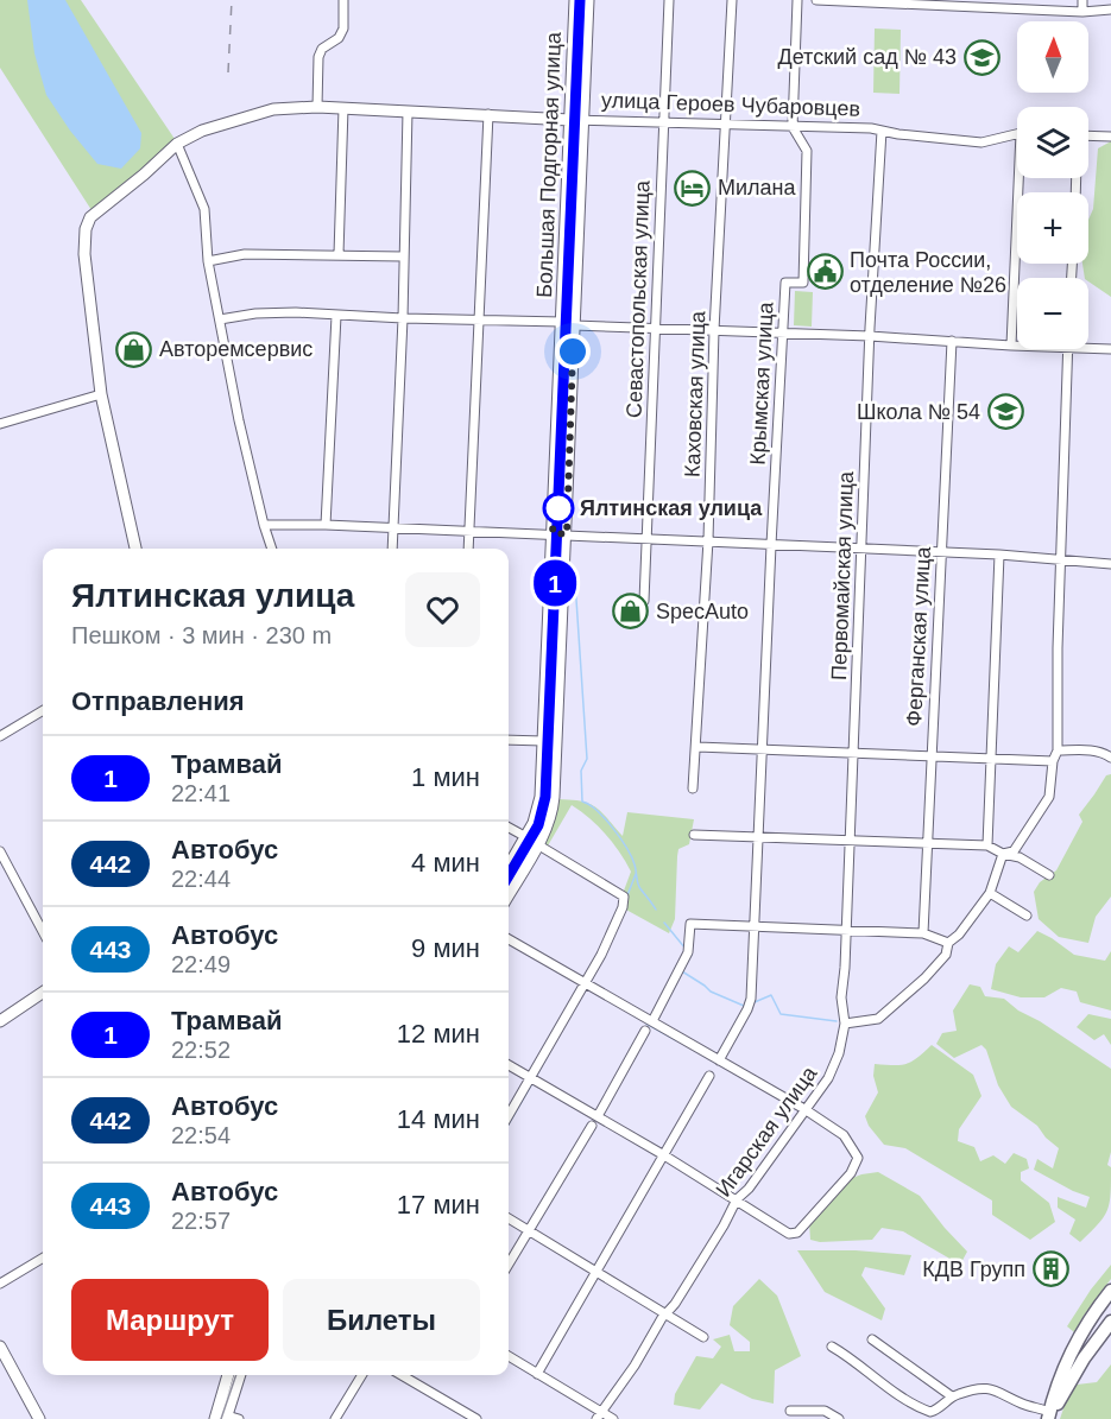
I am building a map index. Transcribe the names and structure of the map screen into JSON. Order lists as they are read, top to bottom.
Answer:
{
  "streets": {
    "main road": ["улица Героев Чубаровцев", "Большая Подгорная улица"],
    "street": [
      "Севастопольская улица",
      "Крымская улица",
      "Каховская улица",
      "Первомайская улица",
      "Ферганская улица",
      "Игарская улица"
    ]
  },
  "crossings": [
    ["улица Героев Чубаровцев", "Большая Подгорная улица"],
    ["улица Героев Чубаровцев", "Севастопольская улица"],
    ["улица Героев Чубаровцев", "Крымская улица"],
    ["улица Героев Чубаровцев", "Каховская улица"],
    ["улица Героев Чубаровцев", "Первомайская улица"],
    ["Первомайская улица", "Игарская улица"]
  ],
  "places": {
    "school or university": ["Детский сад № 43", "Школа № 54"],
    "hotel": ["Милана"],
    "public building": ["Почта России, отделение №26"],
    "shop": ["Авторемсервис", "SpecAuto"],
    "other": ["Ялтинская улица"],
    "building": ["КДВ Групп"]
  },
  "lines": ["tram line 1"],
  "north": "top",
  "page": {
    "on_map": "1",
    "map_buttons": ["+", "−"],
    "heading": [
      ["Ялтинская улица", "Пешком · 3 мин · 230 m"],
      "Отправления"
    ],
    "list": [
      {
        "mark": "1",
        "name": "Трамвай",
        "note": "22:41",
        "value": "1 мин"
      },
      {
        "mark": "442",
        "name": "Автобус",
        "note": "22:44",
        "value": "4 мин"
      },
      {
        "mark": "443",
        "name": "Автобус",
        "note": "22:49",
        "value": "9 мин"
      },
      {
        "mark": "1",
        "name": "Трамвай",
        "note": "22:52",
        "value": "12 мин"
      },
      {
        "mark": "442",
        "name": "Автобус",
        "note": "22:54",
        "value": "14 мин"
      },
      {
        "mark": "443",
        "name": "Автобус",
        "note": "22:57",
        "value": "17 мин"
      }
    ],
    "buttons": ["Маршрут", "Билеты"]
  }
}
